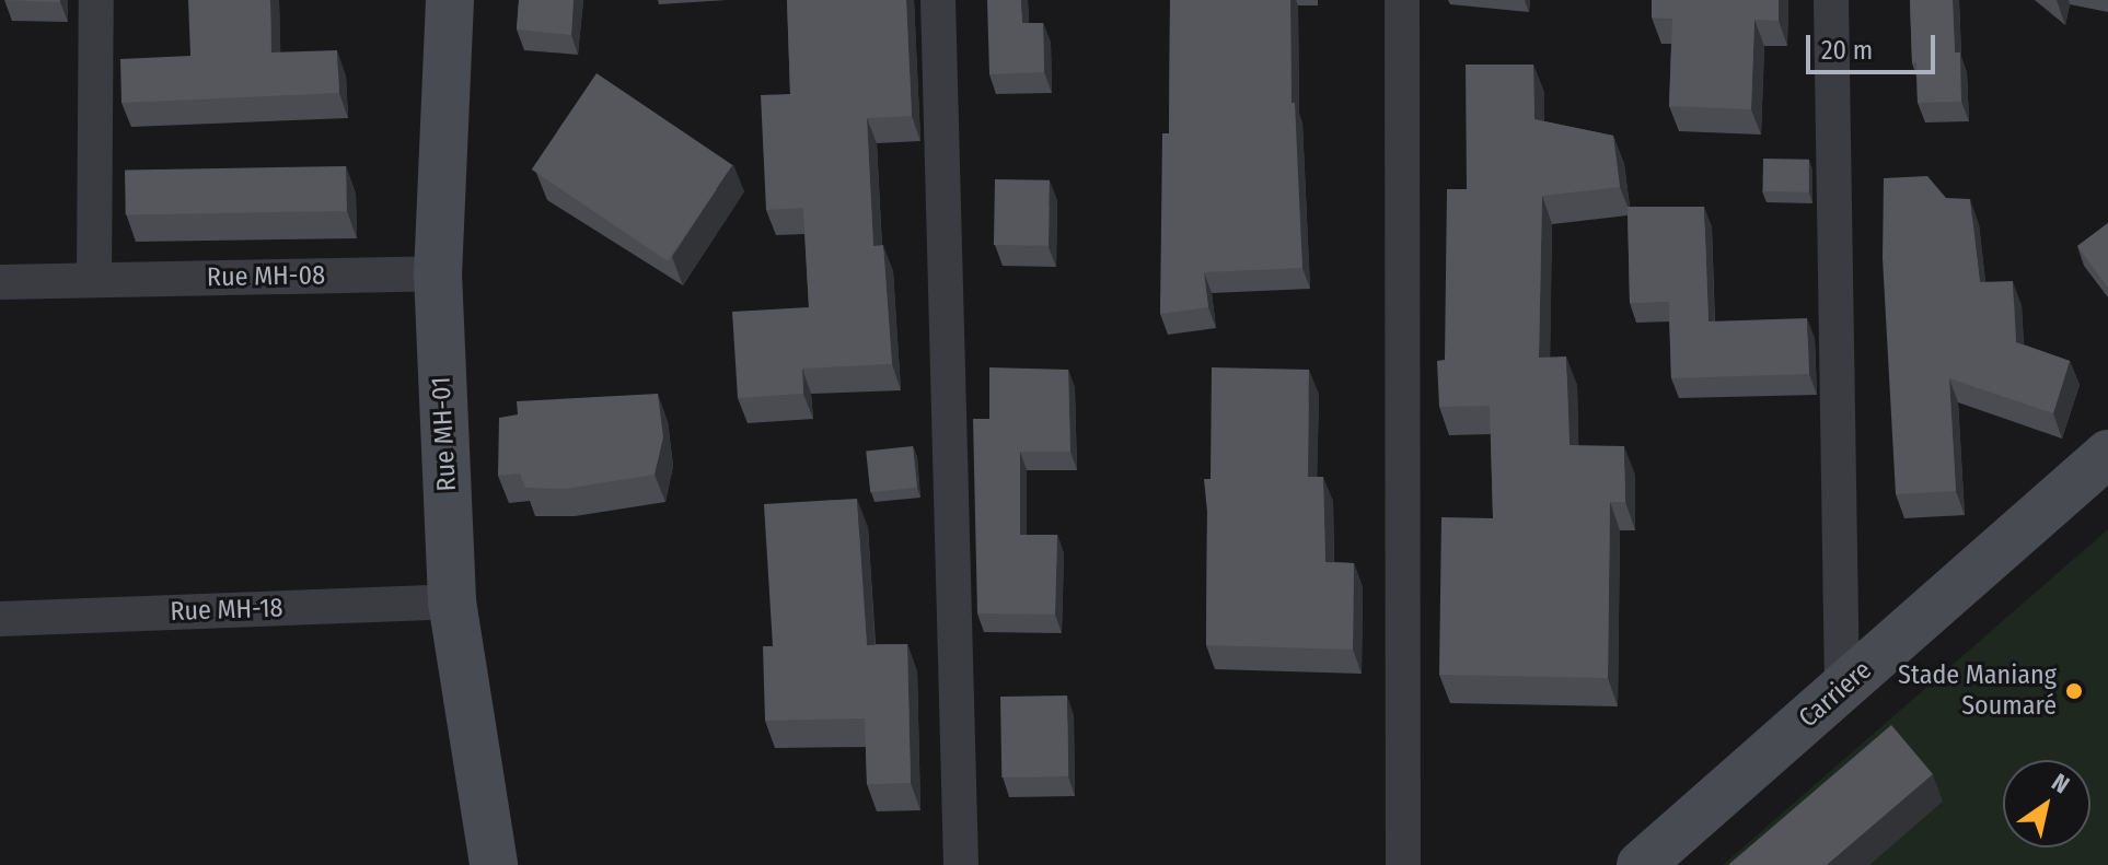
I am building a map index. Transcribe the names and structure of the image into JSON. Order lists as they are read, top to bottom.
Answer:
{
  "streets": {
    "main road": ["Rue MH-01", "Carriere"],
    "street": ["Rue MH-08", "Rue MH-18"]
  },
  "crossings": [
    ["Rue MH-08", "Rue MH-01"],
    ["Rue MH-01", "Rue MH-18"]
  ],
  "places": ["Stade Maniang Soumaré"],
  "scale_bar": "20 m",
  "north": "top right"
}
